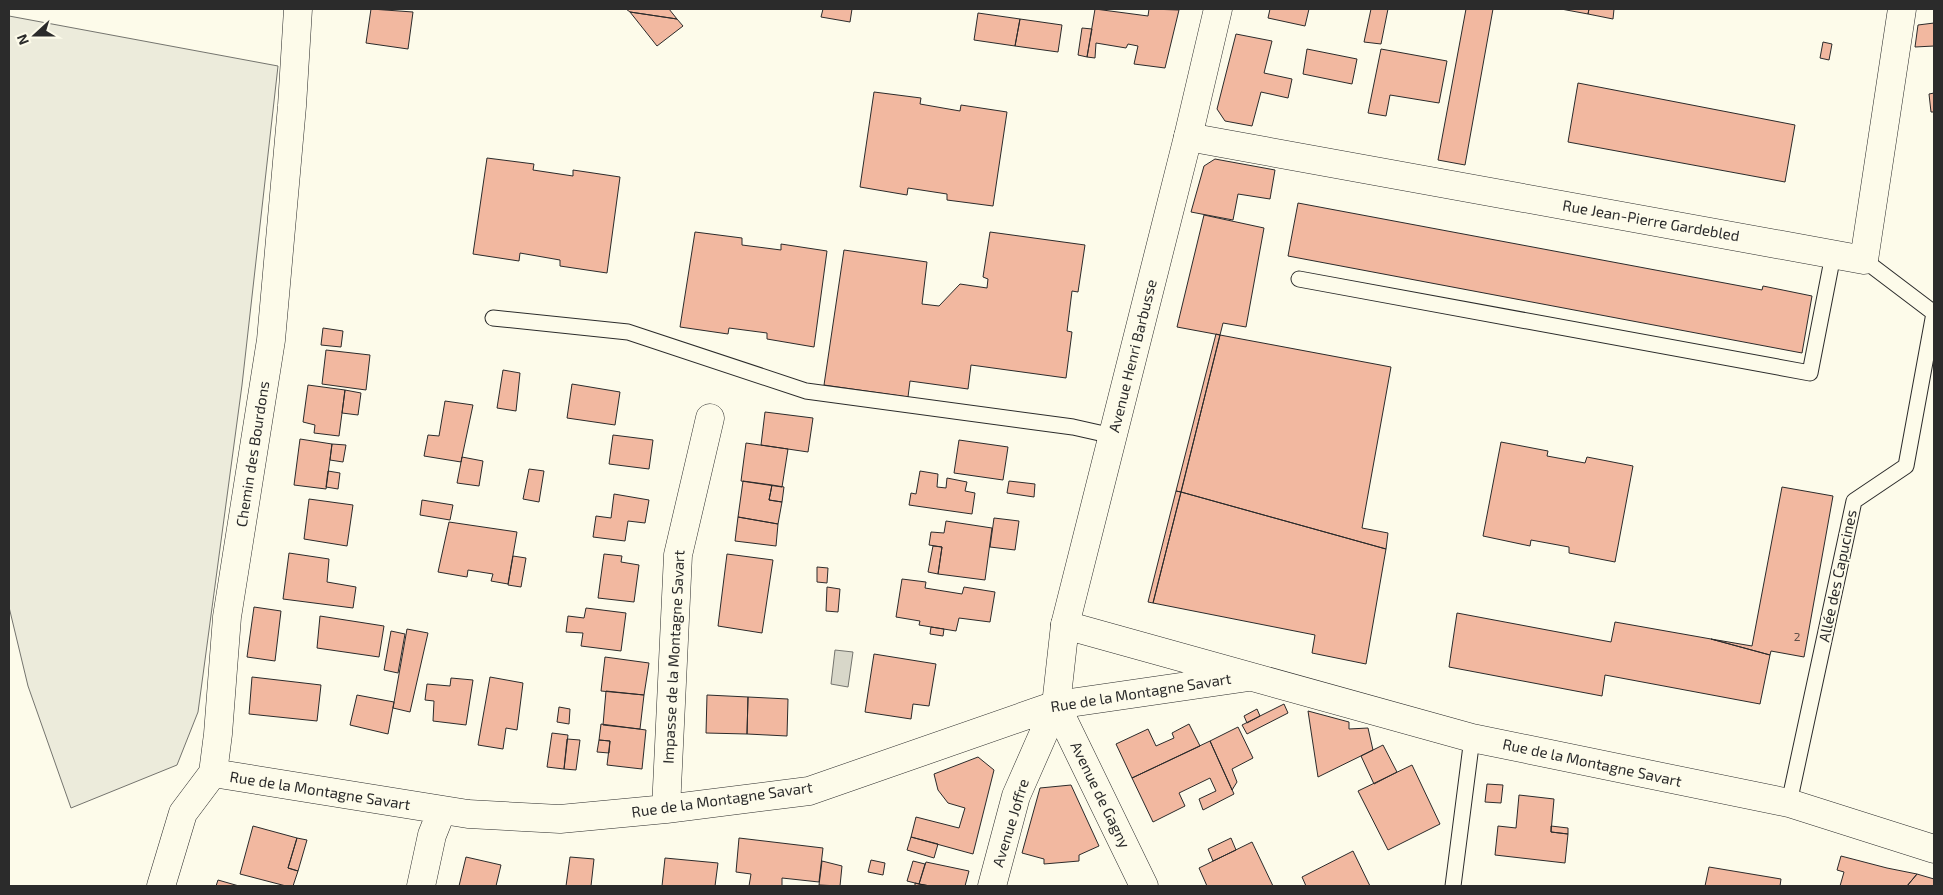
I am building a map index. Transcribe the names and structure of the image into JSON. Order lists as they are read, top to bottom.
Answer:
{
  "streets": {
    "street": [
      "Rue Jean-Pierre Gardebled",
      "Avenue Henri Barbusse",
      "Chemin des Bourdons",
      "Impasse de la Montagne Savart",
      "Rue de la Montagne Savart",
      "Avenue de Gagny",
      "Avenue Joffre"
    ],
    "lane": ["Allée des Capucines"]
  },
  "crossings": [
    ["Rue Jean-Pierre Gardebled", "Avenue Henri Barbusse"],
    ["Rue Jean-Pierre Gardebled", "Allée des Capucines"],
    ["Avenue Henri Barbusse", "Rue de la Montagne Savart"],
    ["Avenue Henri Barbusse", "Avenue de Gagny"],
    ["Avenue Henri Barbusse", "Avenue Joffre"],
    ["Chemin des Bourdons", "Rue de la Montagne Savart"],
    ["Allée des Capucines", "Rue de la Montagne Savart"],
    ["Impasse de la Montagne Savart", "Rue de la Montagne Savart"],
    ["Rue de la Montagne Savart", "Avenue de Gagny"],
    ["Rue de la Montagne Savart", "Avenue Joffre"],
    ["Avenue de Gagny", "Avenue Joffre"]
  ],
  "house_numbers": ["2"],
  "north": "left"
}
